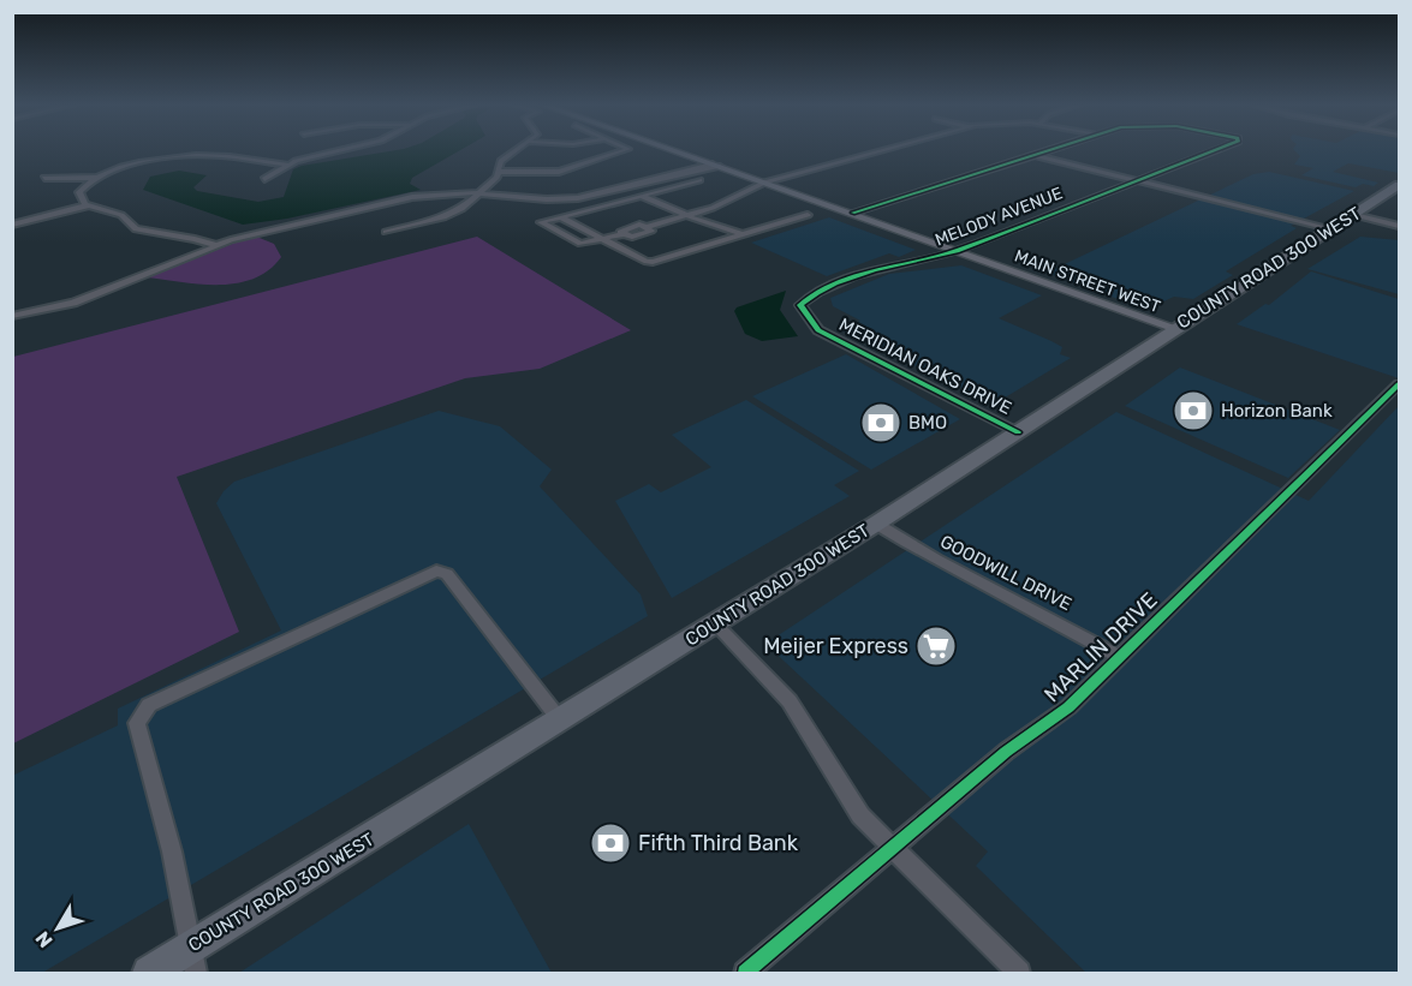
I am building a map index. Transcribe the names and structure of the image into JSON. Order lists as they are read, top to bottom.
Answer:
{
  "streets": {
    "main road": ["COUNTY ROAD 300 WEST", "MAIN STREET WEST"],
    "street": [
      "MELODY AVENUE",
      "MERIDIAN OAKS DRIVE",
      "GOODWILL DRIVE",
      "MARLIN DRIVE"
    ]
  },
  "crossings": [
    ["MELODY AVENUE", "MAIN STREET WEST"],
    ["MELODY AVENUE", "MERIDIAN OAKS DRIVE"],
    ["COUNTY ROAD 300 WEST", "MAIN STREET WEST"],
    ["COUNTY ROAD 300 WEST", "MERIDIAN OAKS DRIVE"],
    ["COUNTY ROAD 300 WEST", "GOODWILL DRIVE"],
    ["GOODWILL DRIVE", "MARLIN DRIVE"]
  ],
  "places": {
    "bank": ["Horizon Bank", "BMO", "Fifth Third Bank"],
    "supermarket": ["Meijer Express"]
  },
  "north": "bottom left"
}
